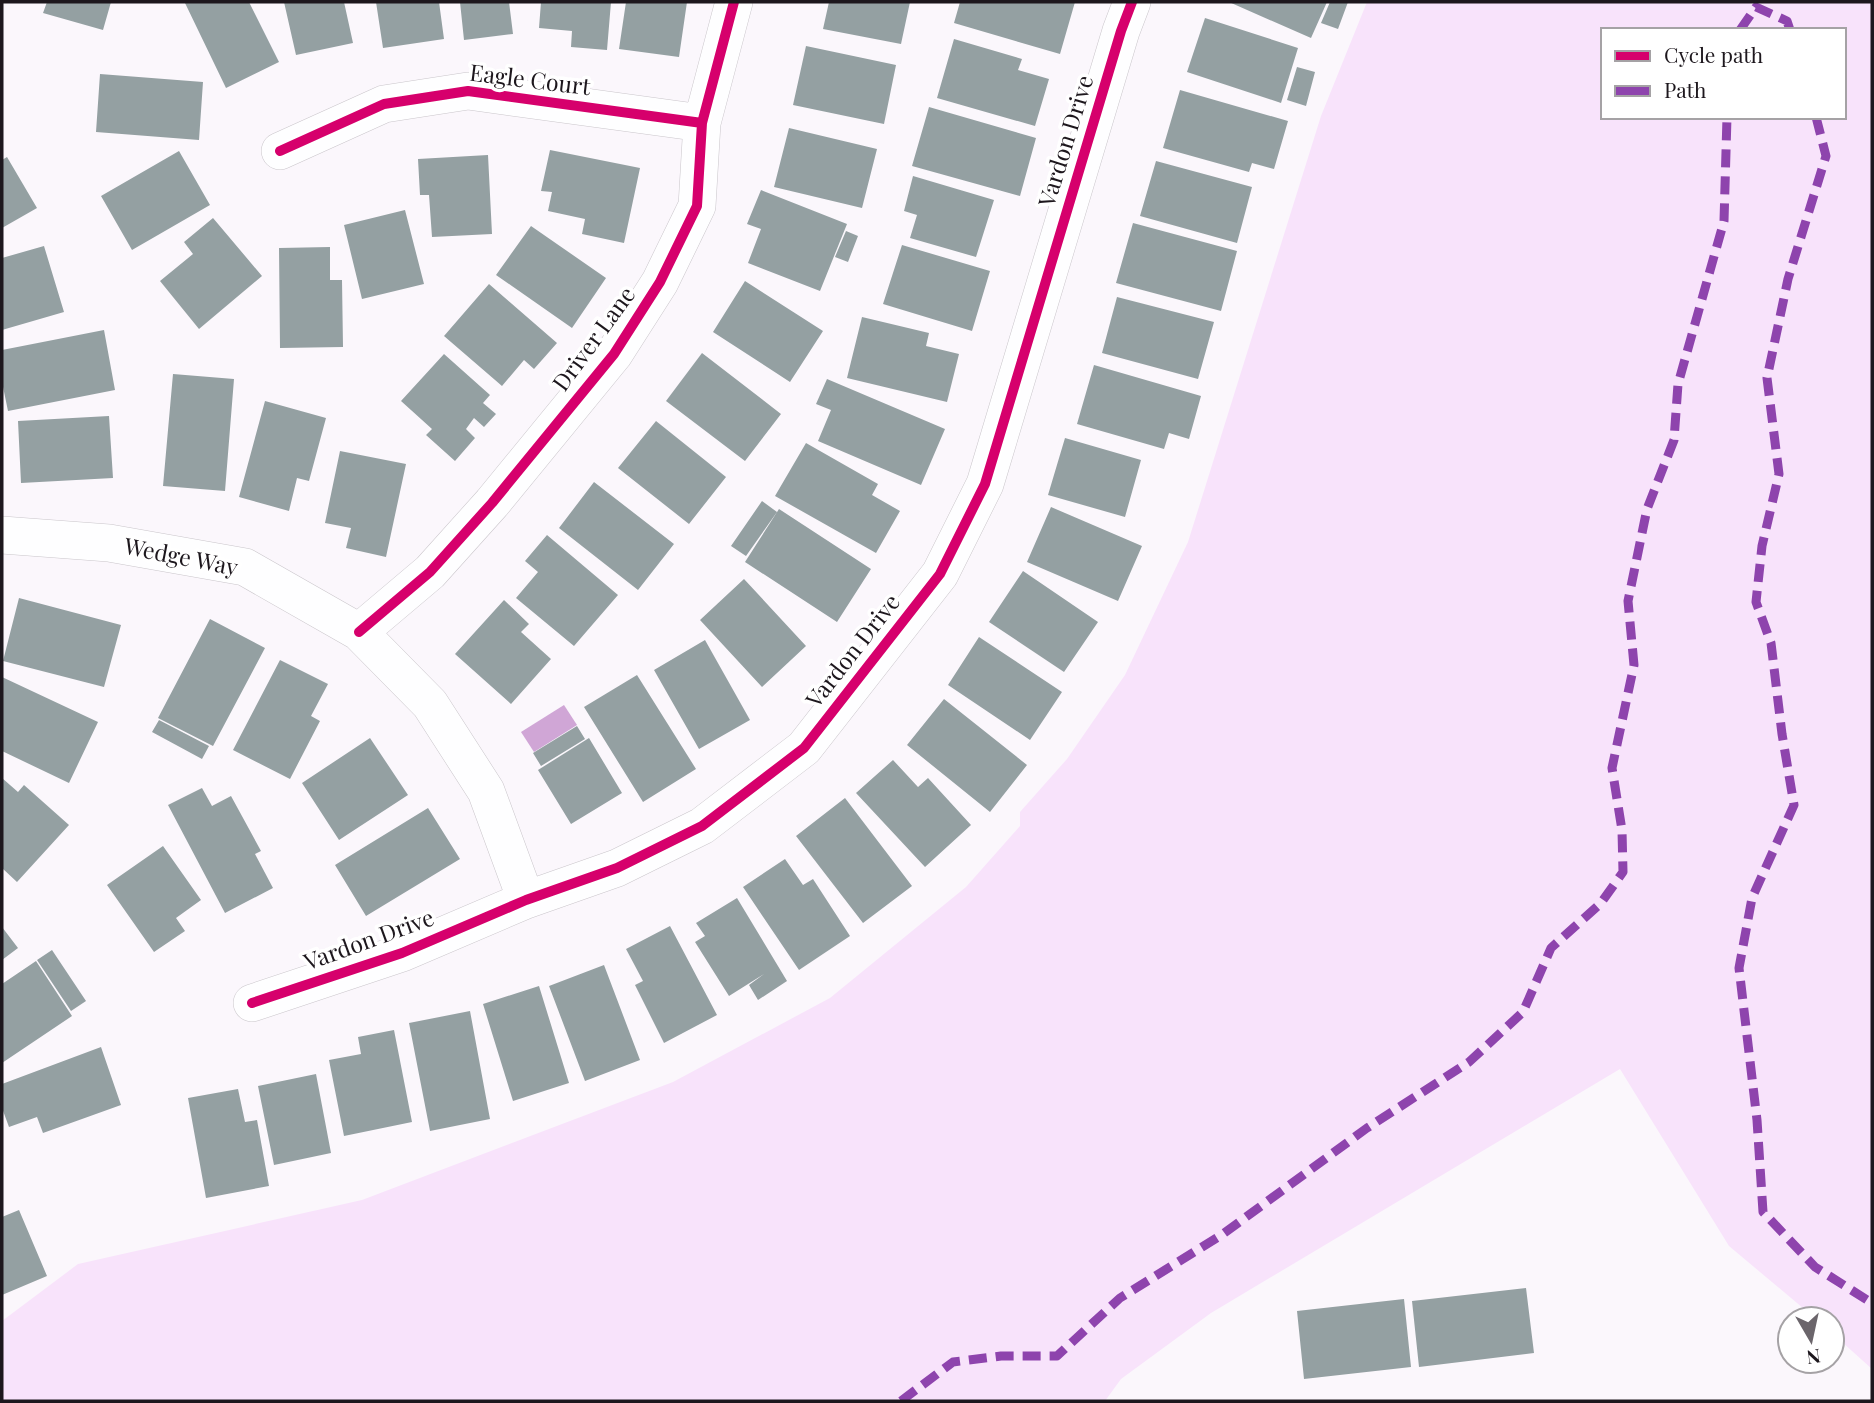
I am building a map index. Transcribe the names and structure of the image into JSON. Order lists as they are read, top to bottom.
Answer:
{
  "streets": {
    "street": [
      "Eagle Court",
      "Vardon Drive",
      "Driver Lane",
      "Wedge Way"
    ]
  },
  "crossings": [
    ["Eagle Court", "Driver Lane"],
    ["Vardon Drive", "Wedge Way"],
    ["Driver Lane", "Wedge Way"]
  ],
  "legend": ["Cycle path", "Path"],
  "north": "bottom"
}
